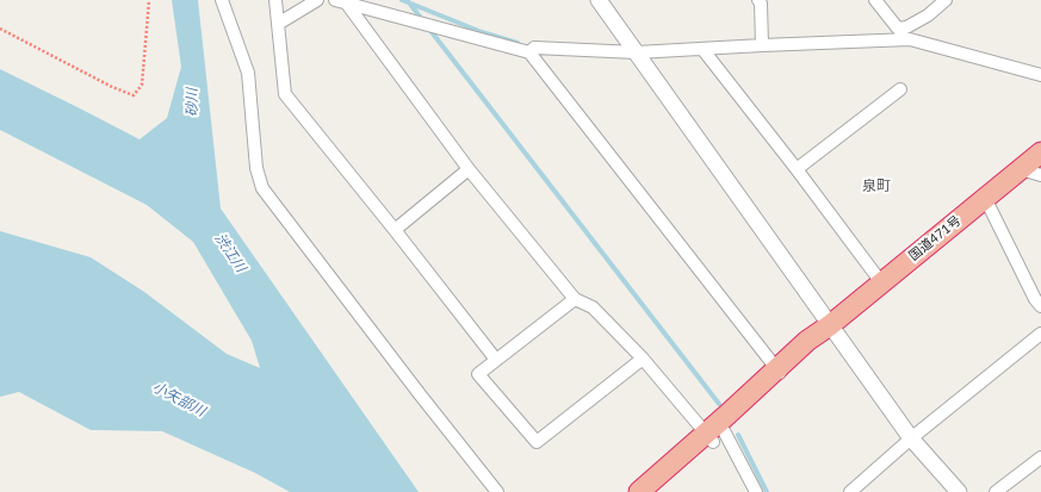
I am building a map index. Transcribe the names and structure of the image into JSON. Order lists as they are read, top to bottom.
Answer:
{
  "streets": {
    "highway": ["国道471号"]
  },
  "districts": ["泉町"],
  "water": ["砂川", "渋江川", "小矢部川"]
}
